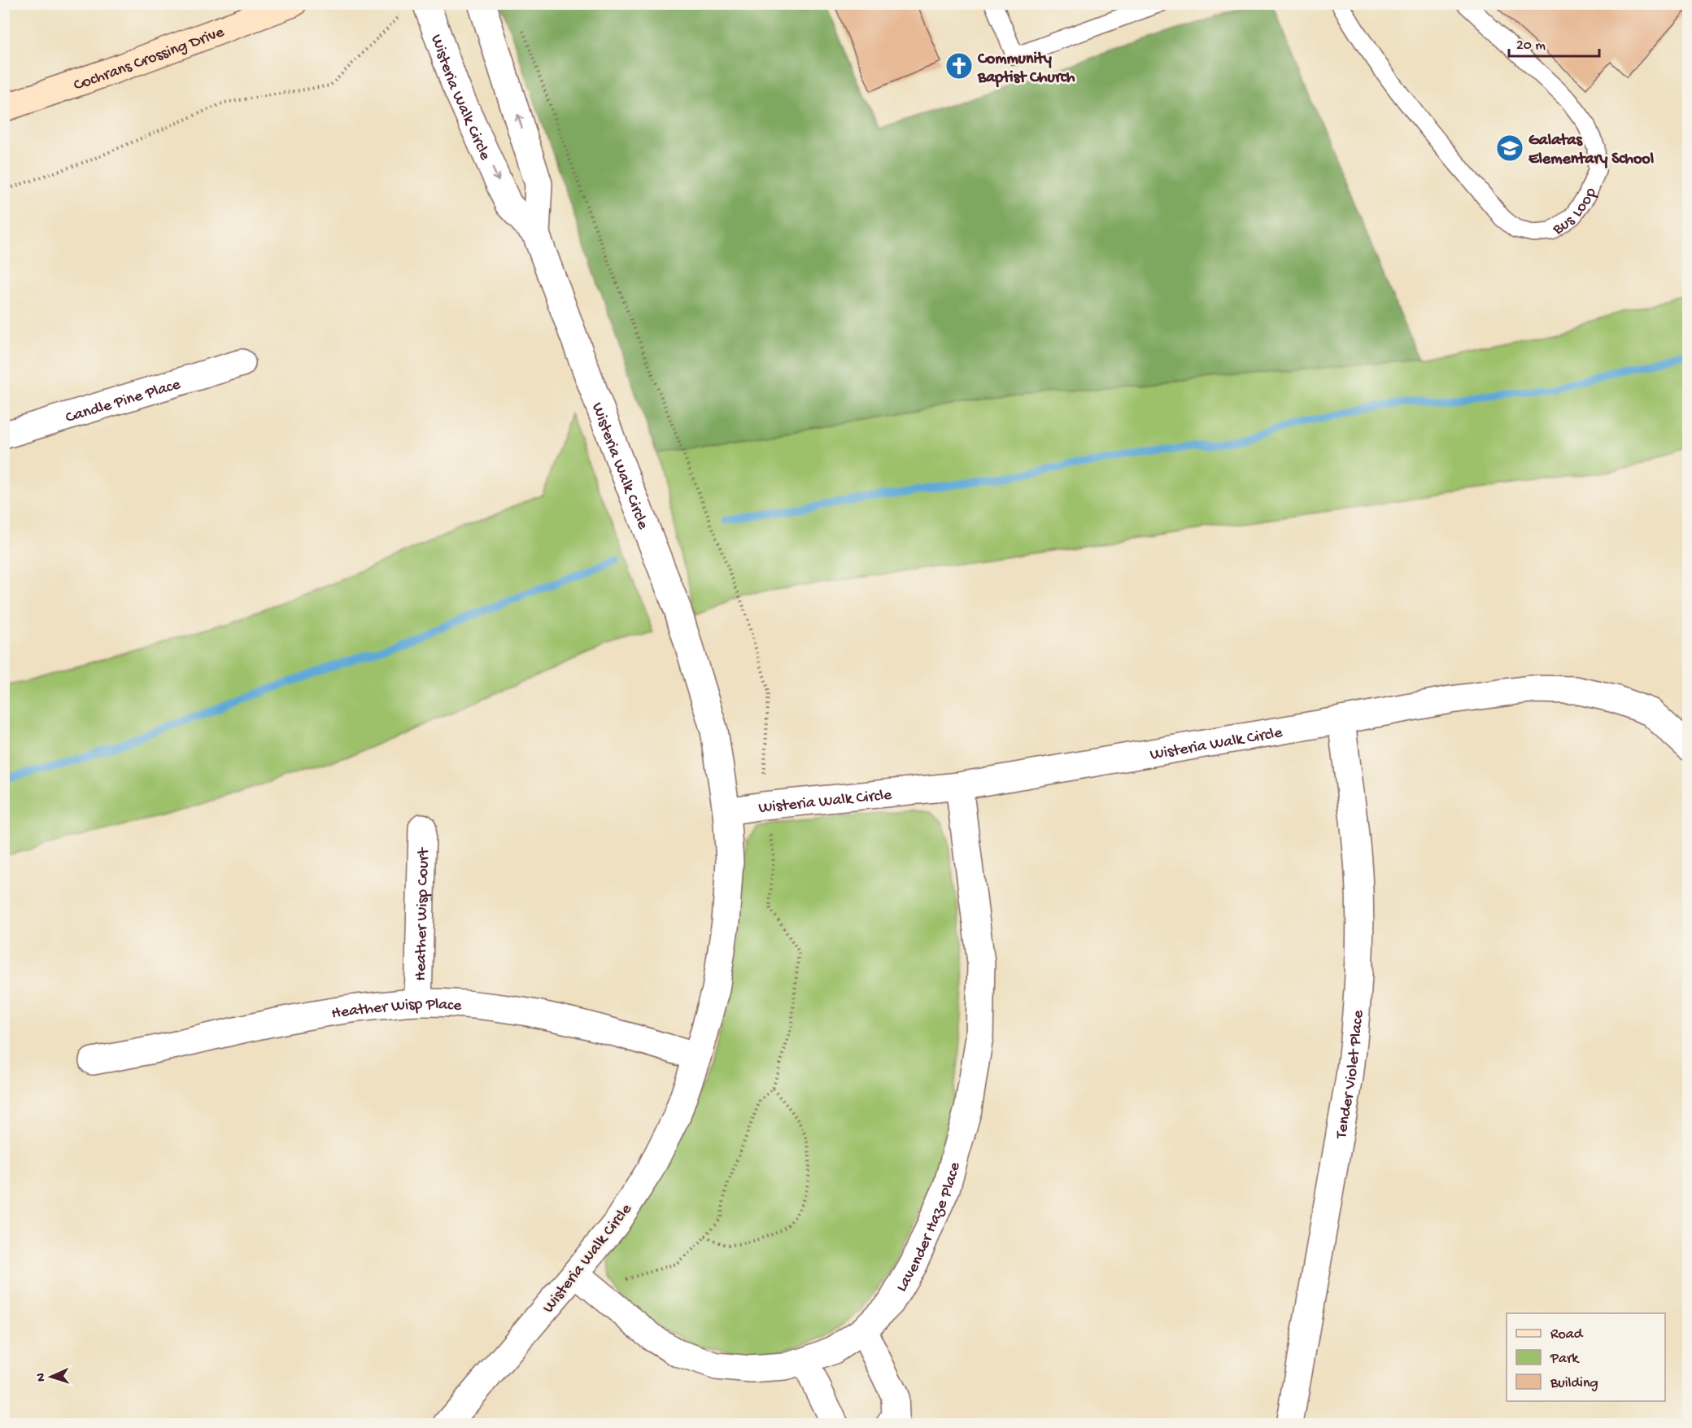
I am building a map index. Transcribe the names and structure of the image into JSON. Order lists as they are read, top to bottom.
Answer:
{
  "streets": {
    "street": [
      "Cochrans Crossing Drive",
      "Wisteria Walk Circle",
      "Candle Pine Place",
      "Heather Wisp Court",
      "Heather Wisp Place",
      "Tender Violet Place",
      "Lavender Haze Place"
    ],
    "lane": ["Bus Loop"]
  },
  "crossings": [
    ["Wisteria Walk Circle", "Heather Wisp Place"],
    ["Wisteria Walk Circle", "Tender Violet Place"],
    ["Wisteria Walk Circle", "Lavender Haze Place"],
    ["Heather Wisp Court", "Heather Wisp Place"]
  ],
  "places": {
    "church": ["Community Baptist Church"],
    "school or university": ["Galatas Elementary School"]
  },
  "legend": ["Road", "Park", "Building"],
  "scale_bar": "20 m",
  "north": "left"
}
